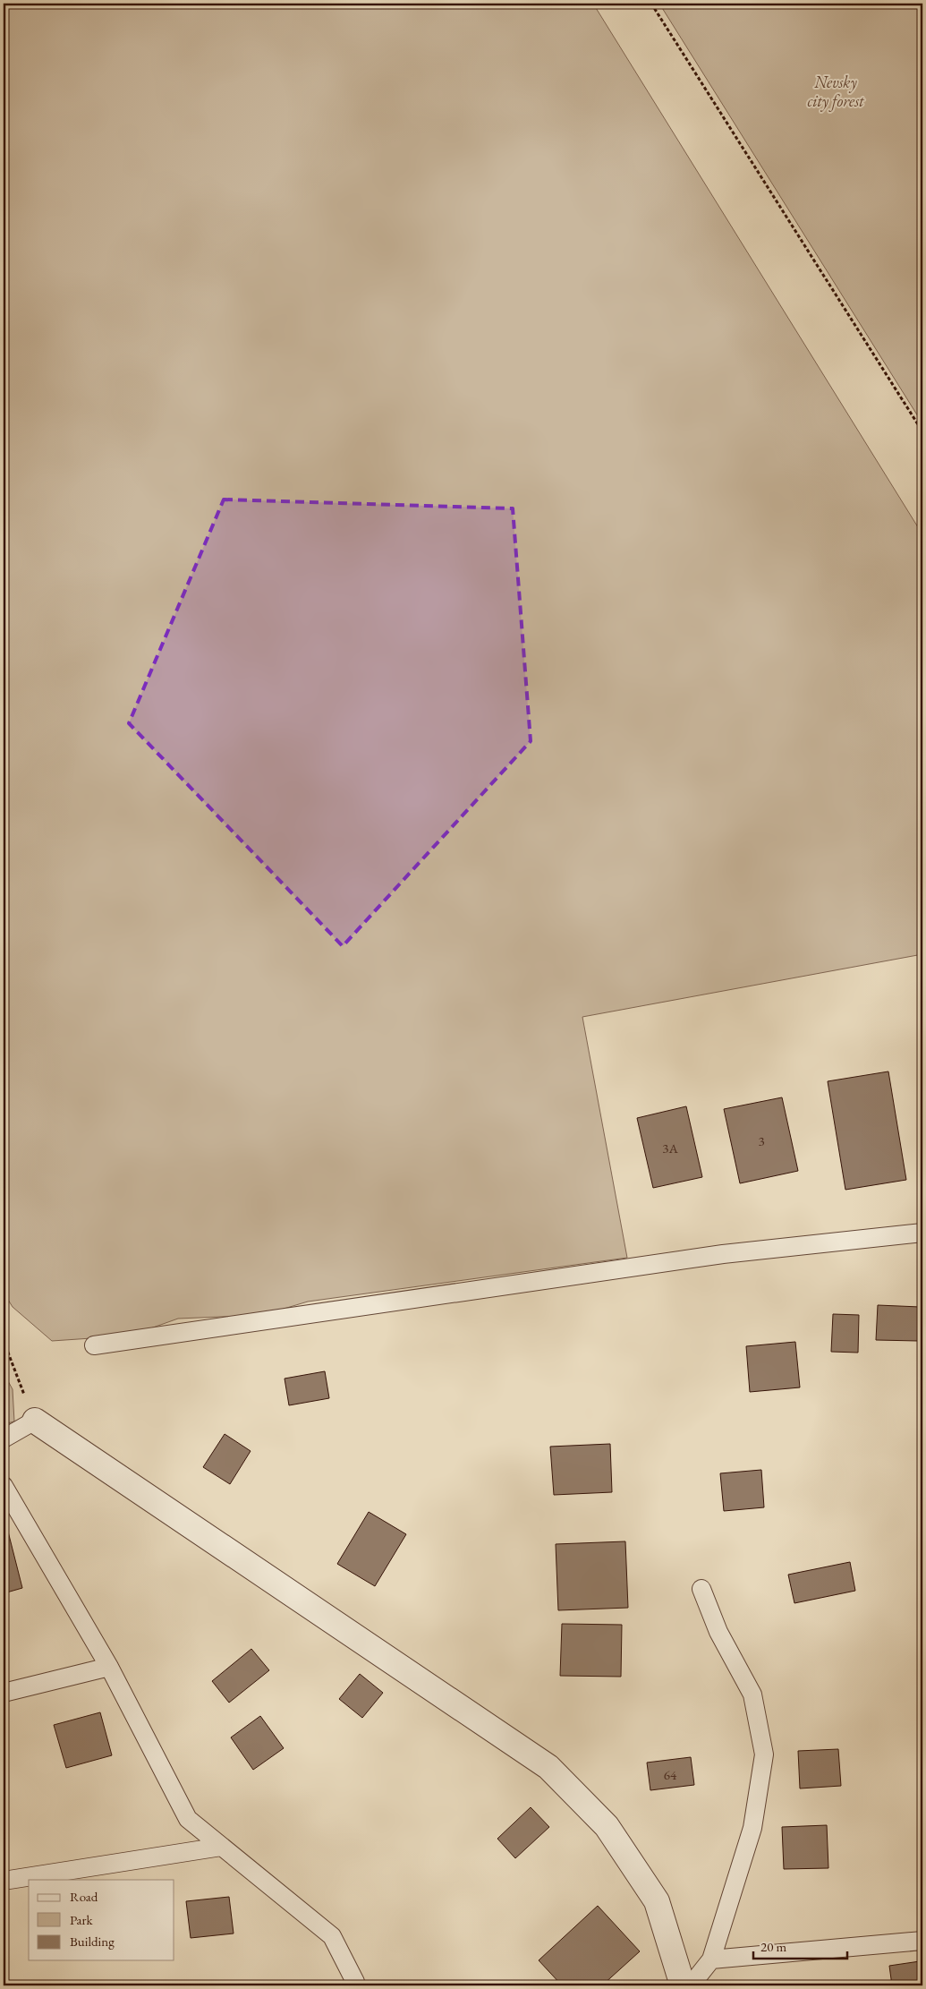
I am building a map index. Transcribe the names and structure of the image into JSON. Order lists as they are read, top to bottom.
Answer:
{
  "parks": ["Nevsky city forest"],
  "house_numbers": ["3", "3А", "64"],
  "legend": ["Road", "Park", "Building"],
  "scale_bar": "20 m"
}
